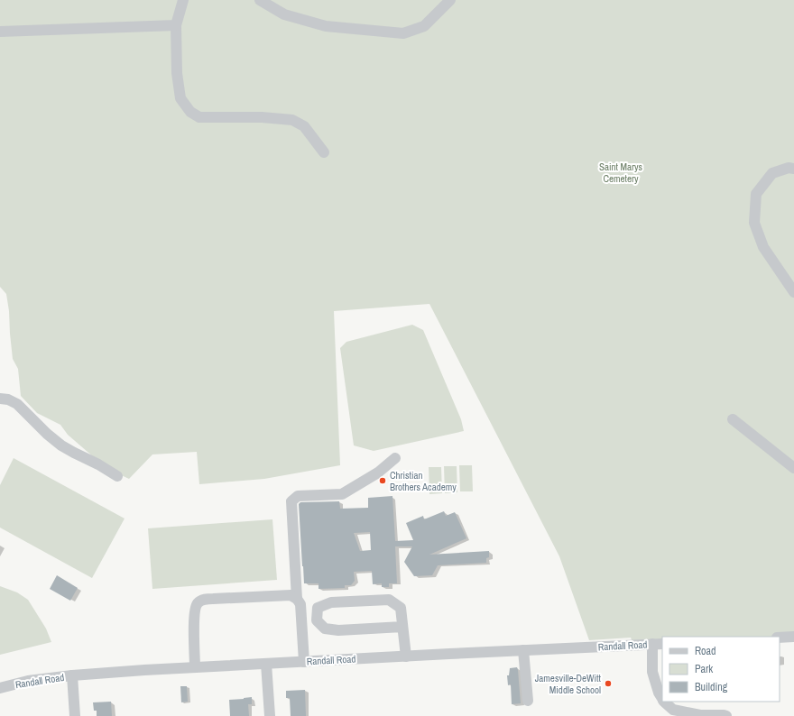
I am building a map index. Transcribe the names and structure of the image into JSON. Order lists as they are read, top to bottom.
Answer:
{
  "streets": {
    "street": ["Randall Road"]
  },
  "parks": ["Saint Marys Cemetery"],
  "places": ["Christian Brothers Academy", "Jamesville-DeWitt Middle School"],
  "legend": ["Road", "Park", "Building"]
}
